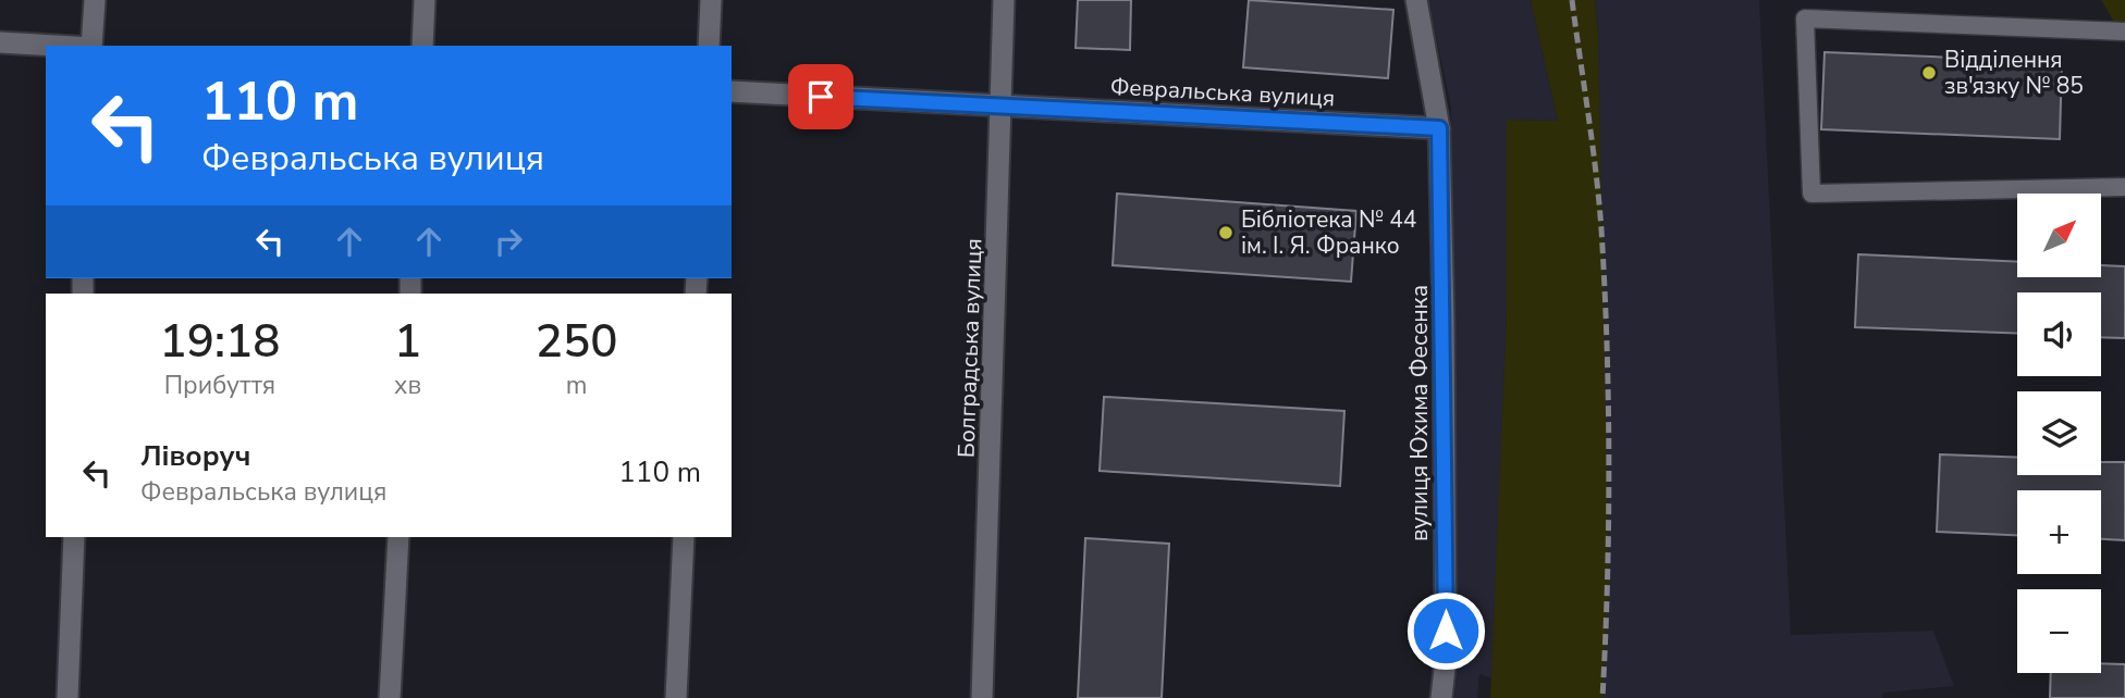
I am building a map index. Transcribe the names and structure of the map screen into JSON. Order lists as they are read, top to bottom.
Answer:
{
  "streets": {
    "street": ["Февральська вулиця", "Болградська вулиця", "вулиця Юхима Фесенка"]
  },
  "crossings": [
    ["Февральська вулиця", "Болградська вулиця"],
    ["Февральська вулиця", "вулиця Юхима Фесенка"]
  ],
  "places": ["Відділення зв'язку № 85", "Бібліотека № 44 ім. І. Я. Франко"],
  "north": "top right",
  "page": {
    "turn": ["110 m", "Февральська вулиця"],
    "map_buttons": ["+", "−"],
    "eta": [
      "19:18",
      "Прибуття",
      "1",
      "хв",
      "250",
      "m"
    ],
    "list": [
      {
        "name": "Ліворуч",
        "note": "Февральська вулиця",
        "value": "110 m"
      }
    ]
  }
}
